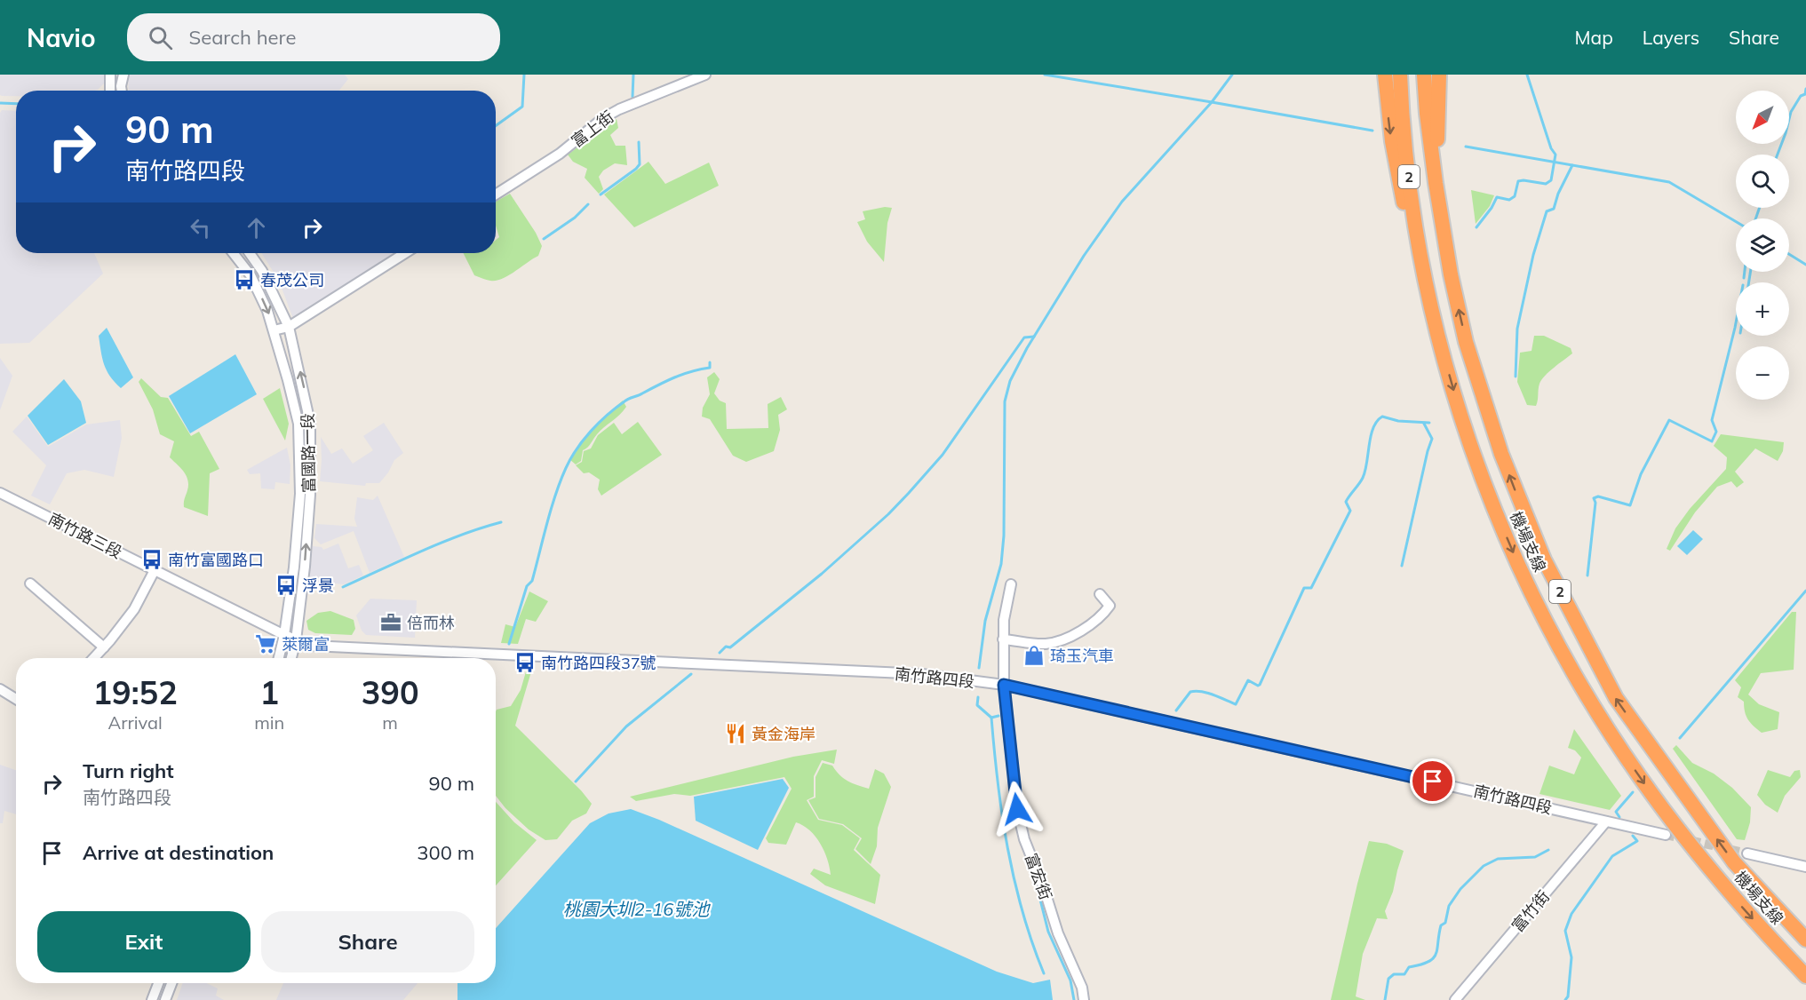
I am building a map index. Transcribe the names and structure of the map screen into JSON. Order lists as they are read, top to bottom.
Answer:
{
  "streets": {
    "highway": ["2", "機場支線"],
    "street": [
      "富上街",
      "富國路一段",
      "南竹路三段",
      "南竹路四段",
      "富宏街",
      "富竹街"
    ]
  },
  "crossings": [
    ["富國路一段", "南竹路三段"],
    ["富國路一段", "南竹路四段"],
    ["南竹路三段", "南竹路四段"],
    ["南竹路四段", "富宏街"],
    ["南竹路四段", "富竹街"]
  ],
  "water": ["桃園大圳2-16號池"],
  "places": {
    "bus stop": [
      "春茂公司",
      "南竹富國路口",
      "浮景",
      "南竹路四段37號"
    ],
    "office": ["倍而林"],
    "supermarket": ["萊爾富"],
    "shop": ["琦玉汽車"],
    "restaurant": ["黃金海岸"]
  },
  "north": "bottom left",
  "page": {
    "header": "Navio",
    "search": "Search here",
    "nav": ["Map", "Layers", "Share"],
    "map_buttons": ["+", "−"],
    "turn": ["90 m", "南竹路四段"],
    "eta": [
      "19:52",
      "Arrival",
      "1",
      "min",
      "390",
      "m"
    ],
    "list": [
      {
        "name": "Turn right",
        "note": "南竹路四段",
        "value": "90 m"
      },
      {
        "name": "Arrive at destination",
        "value": "300 m"
      }
    ],
    "buttons": ["Exit", "Share"]
  }
}
